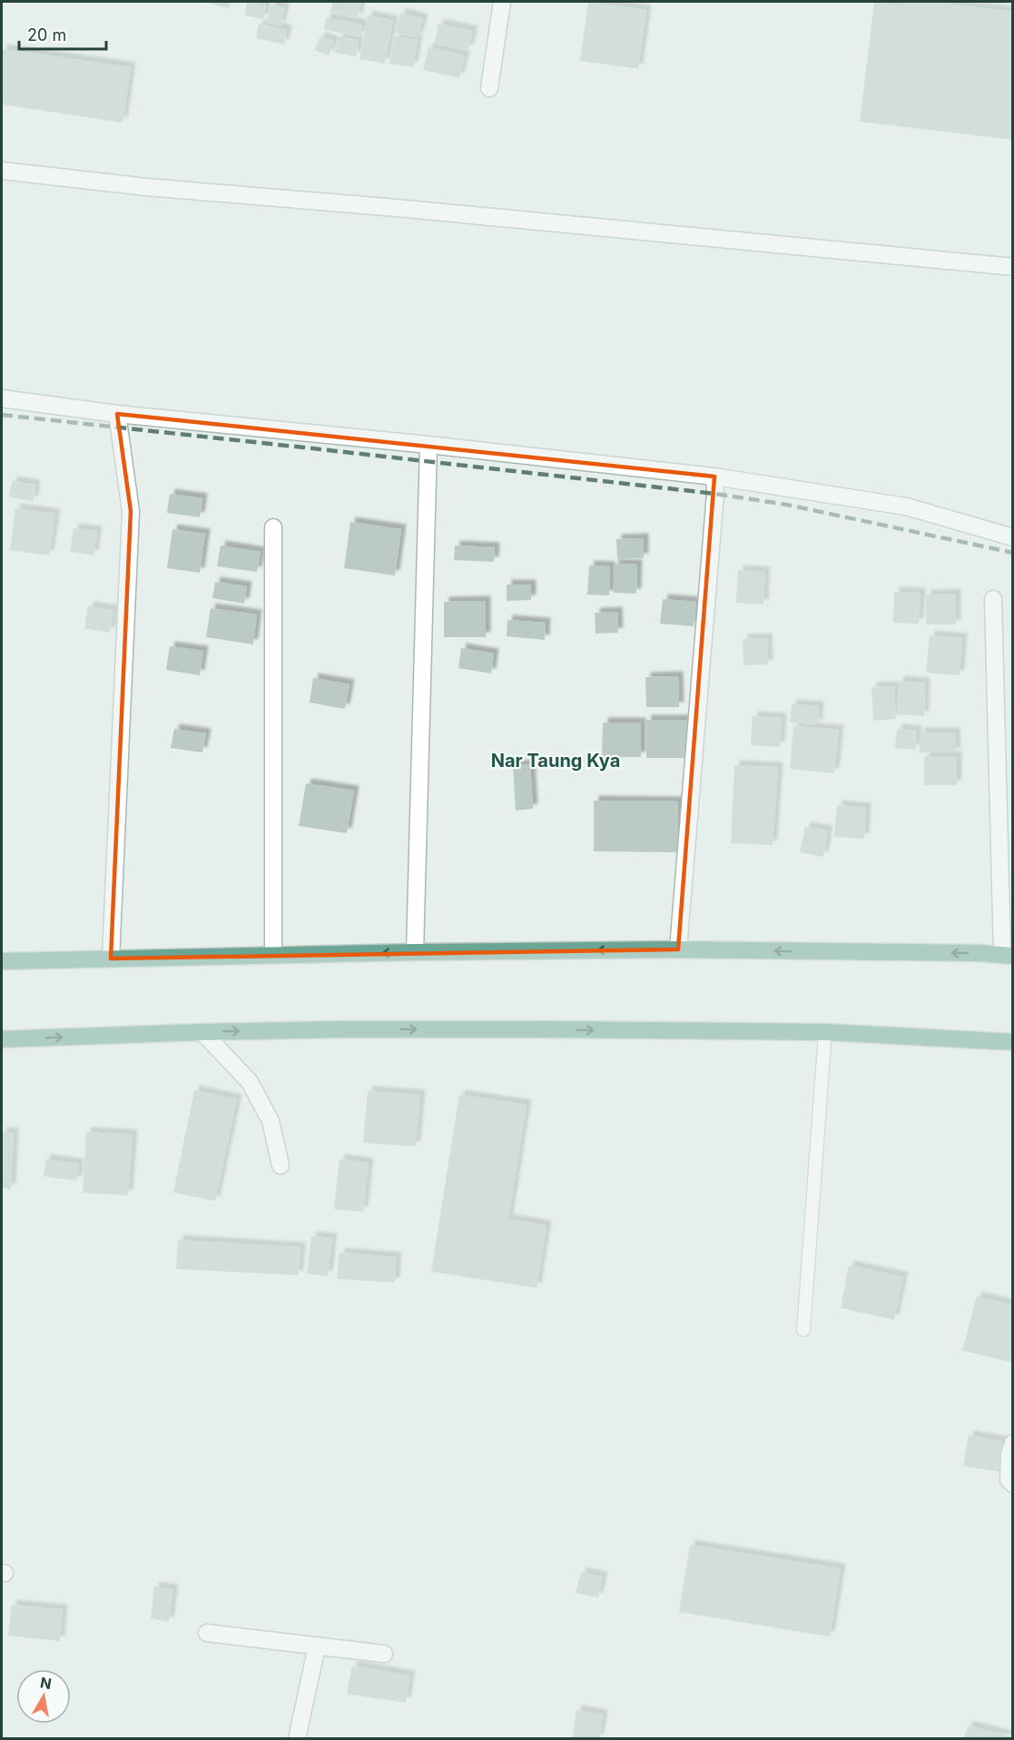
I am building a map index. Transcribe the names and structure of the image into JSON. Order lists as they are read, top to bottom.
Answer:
{
  "districts": ["Nar Taung Kya"],
  "scale_bar": "20 m",
  "north": "top"
}
